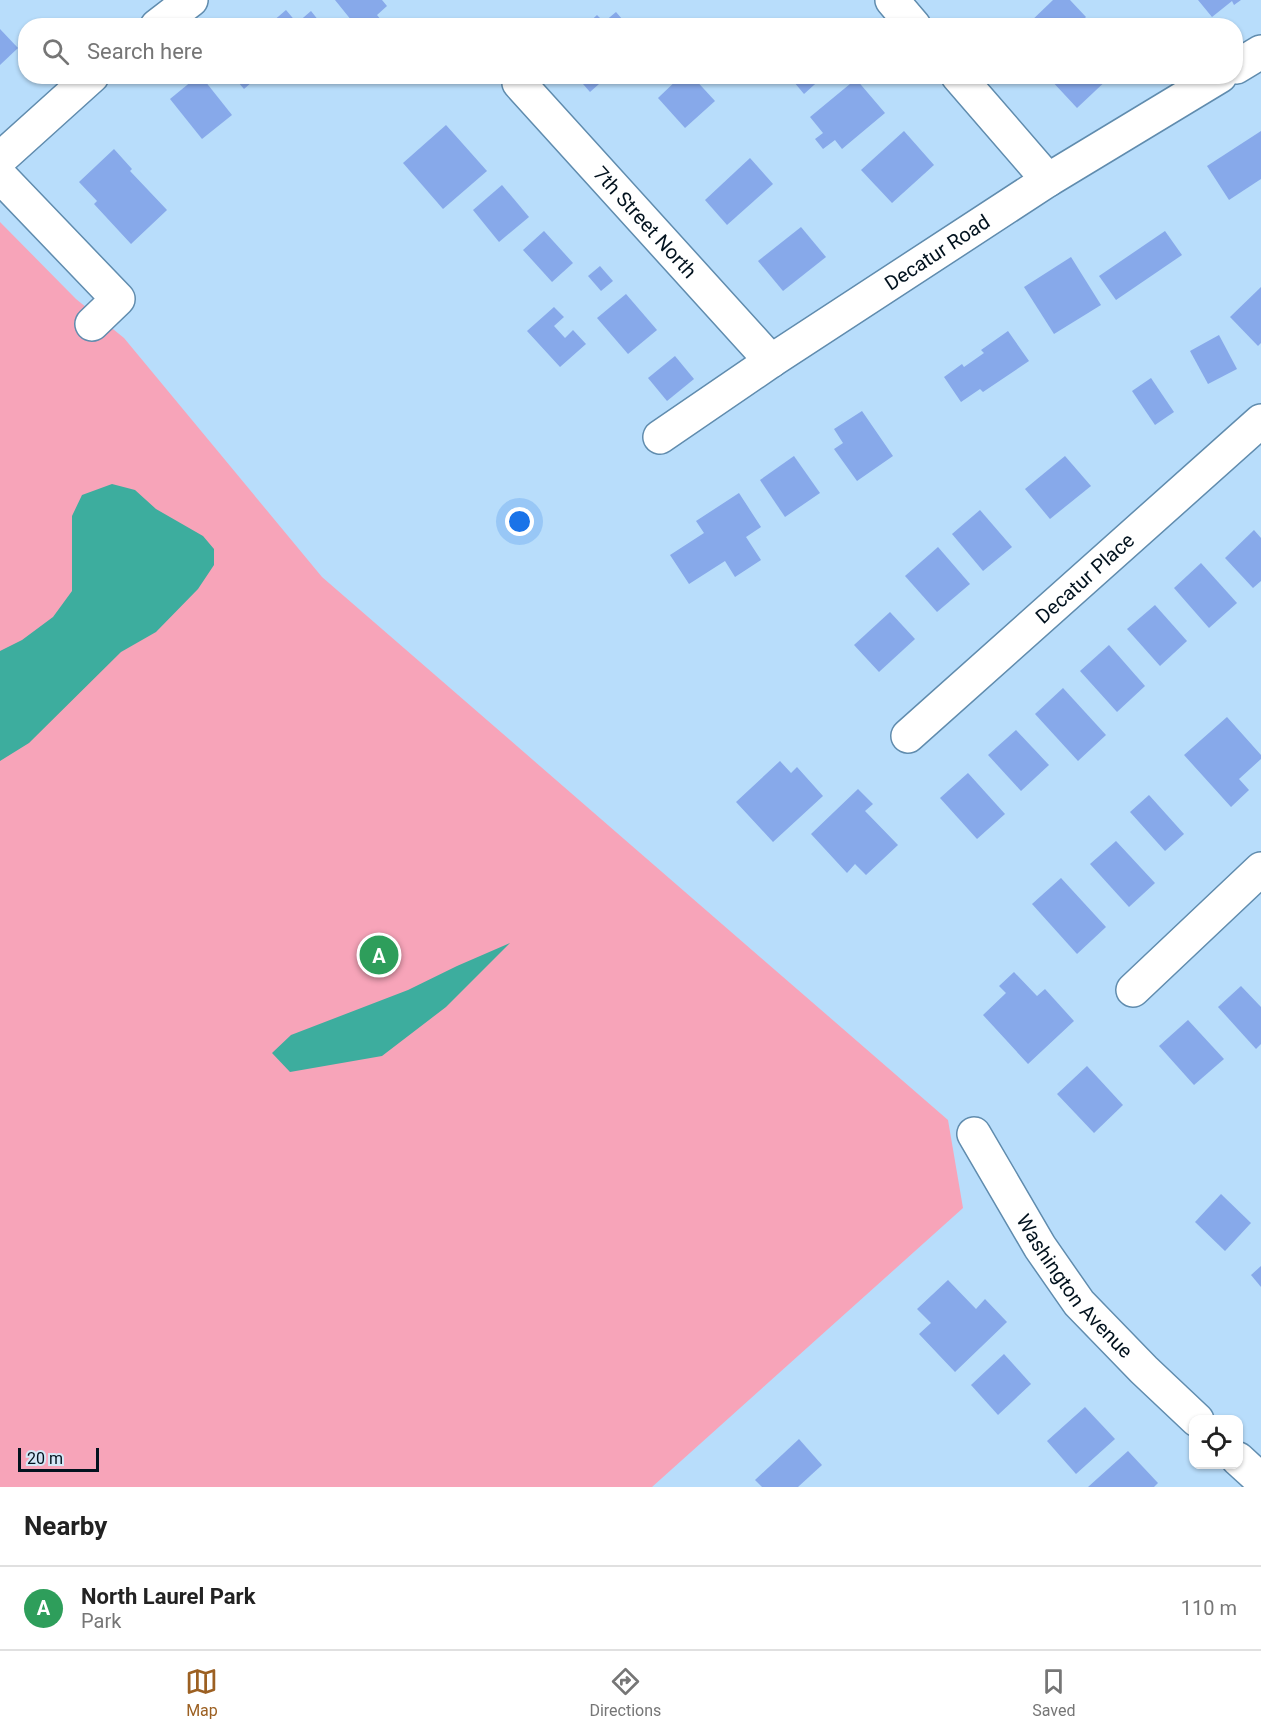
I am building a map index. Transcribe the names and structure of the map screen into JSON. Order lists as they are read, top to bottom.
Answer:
{
  "streets": {
    "street": [
      "7th Street North",
      "Decatur Road",
      "Decatur Place",
      "Washington Avenue"
    ]
  },
  "crossings": [
    ["7th Street North", "Decatur Road"]
  ],
  "scale_bar": "20 m",
  "page": {
    "search": "Search here",
    "pins": "A",
    "scale": "20 m",
    "heading": "Nearby",
    "list": [
      {
        "mark": "A",
        "name": "North Laurel Park",
        "note": "Park",
        "value": "110 m"
      }
    ],
    "nav": ["Map", "Directions", "Saved"]
  }
}
